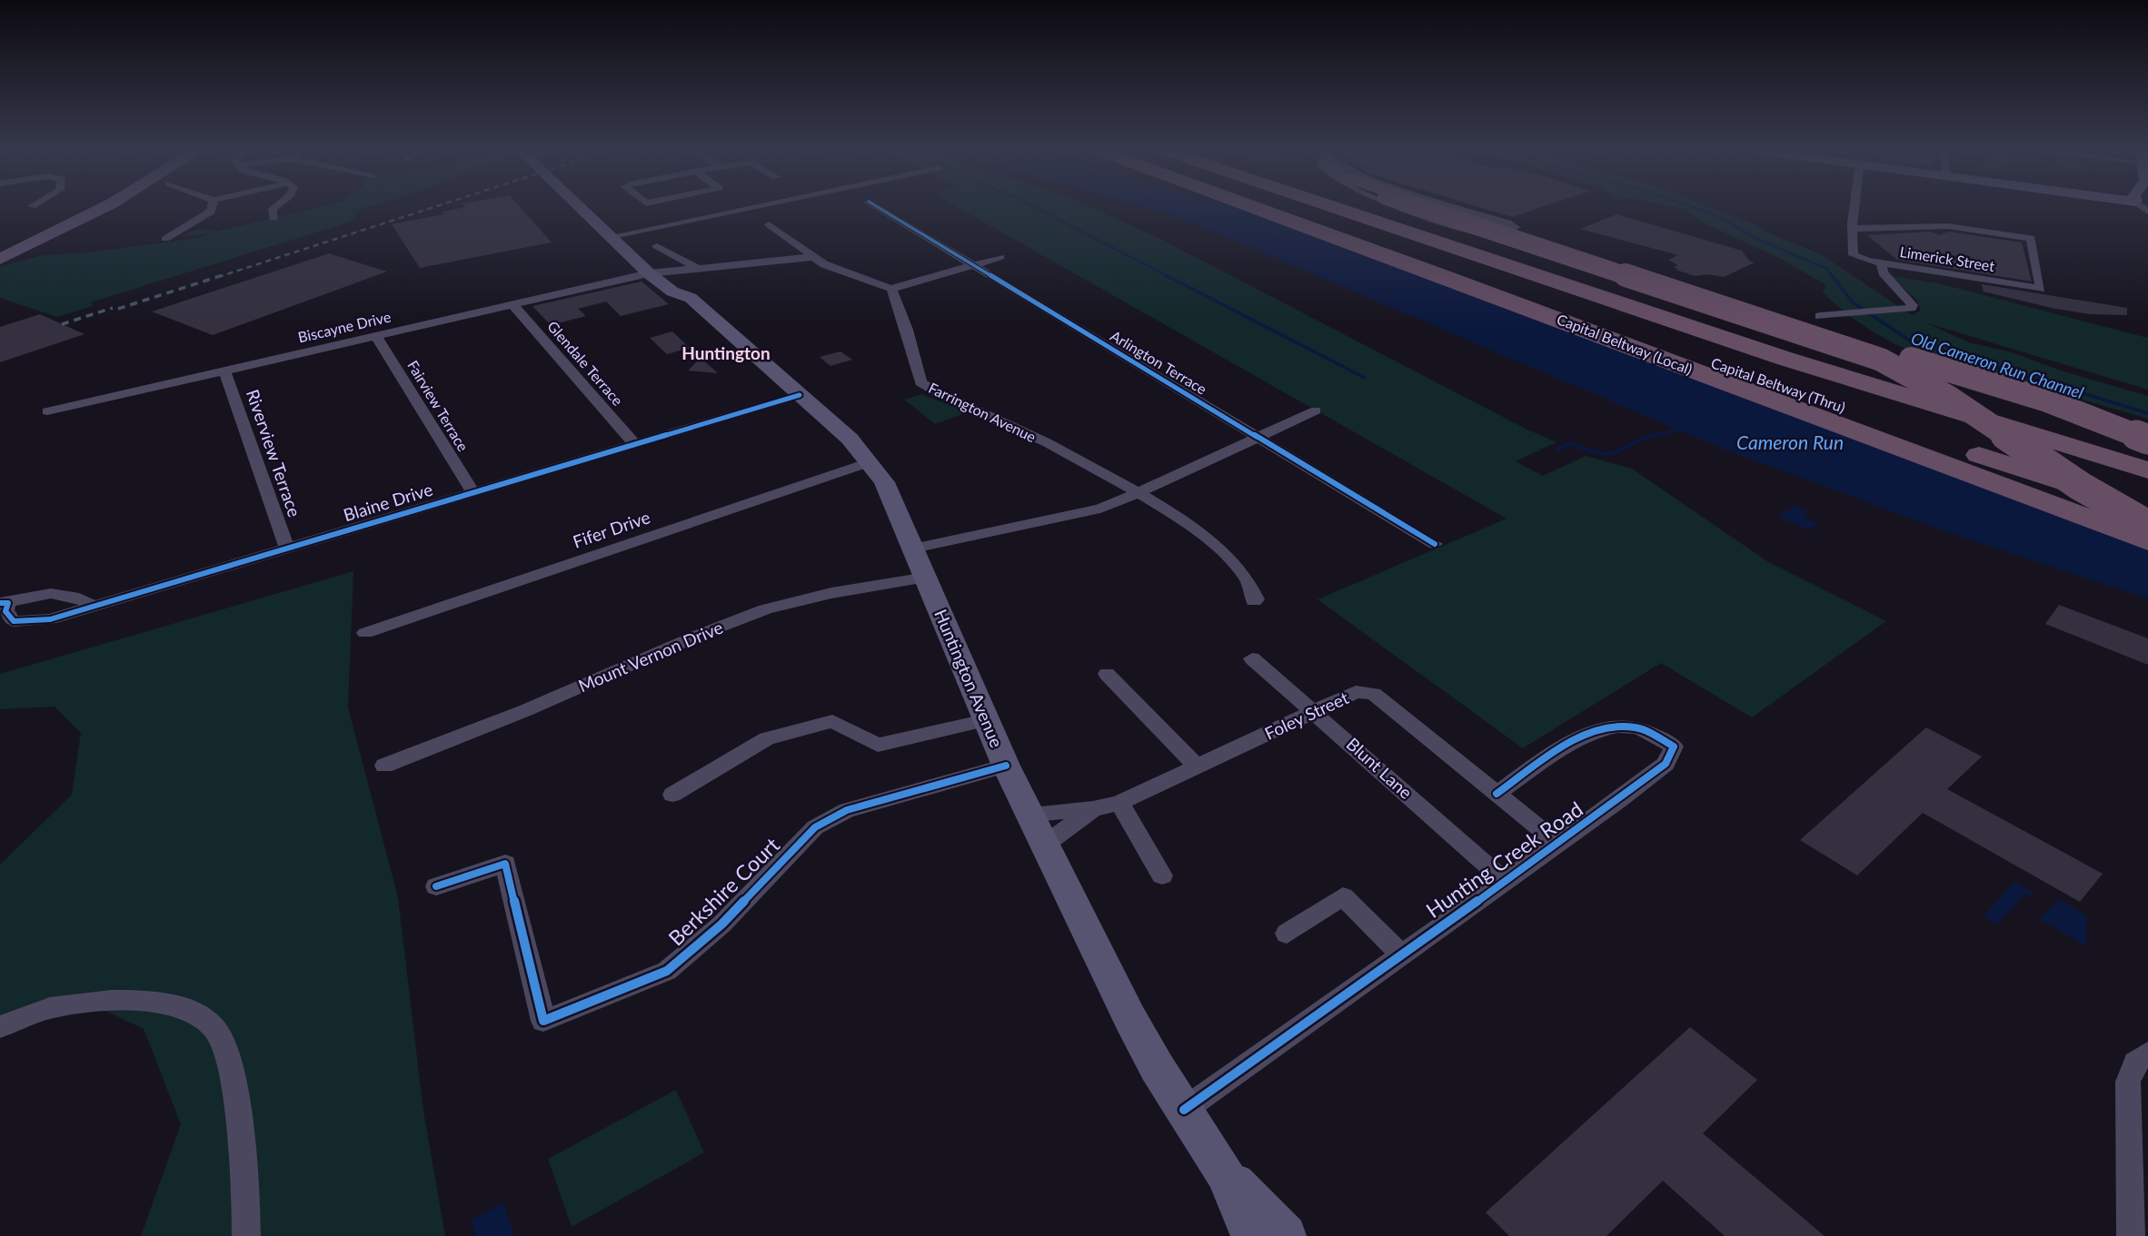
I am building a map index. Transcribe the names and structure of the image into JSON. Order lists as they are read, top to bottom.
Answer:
{
  "streets": {
    "highway": ["Capital Beltway (Local)", "Capital Beltway (Thru)"],
    "main road": ["Huntington Avenue"],
    "street": [
      "Limerick Street",
      "Biscayne Drive",
      "Arlington Terrace",
      "Glendale Terrace",
      "Fairview Terrace",
      "Farrington Avenue",
      "Riverview Terrace",
      "Blaine Drive",
      "Fifer Drive",
      "Mount Vernon Drive",
      "Foley Street",
      "Blunt Lane",
      "Hunting Creek Road",
      "Berkshire Court"
    ]
  },
  "crossings": [
    ["Biscayne Drive", "Glendale Terrace"],
    ["Biscayne Drive", "Fairview Terrace"],
    ["Biscayne Drive", "Riverview Terrace"],
    ["Biscayne Drive", "Huntington Avenue"],
    ["Glendale Terrace", "Blaine Drive"],
    ["Fairview Terrace", "Blaine Drive"],
    ["Riverview Terrace", "Blaine Drive"],
    ["Blaine Drive", "Huntington Avenue"],
    ["Fifer Drive", "Huntington Avenue"],
    ["Mount Vernon Drive", "Huntington Avenue"],
    ["Huntington Avenue", "Foley Street"],
    ["Huntington Avenue", "Hunting Creek Road"],
    ["Huntington Avenue", "Berkshire Court"],
    ["Foley Street", "Blunt Lane"],
    ["Foley Street", "Hunting Creek Road"],
    ["Blunt Lane", "Hunting Creek Road"]
  ],
  "districts": ["Huntington"],
  "water": ["Old Cameron Run Channel", "Cameron Run"]
}
